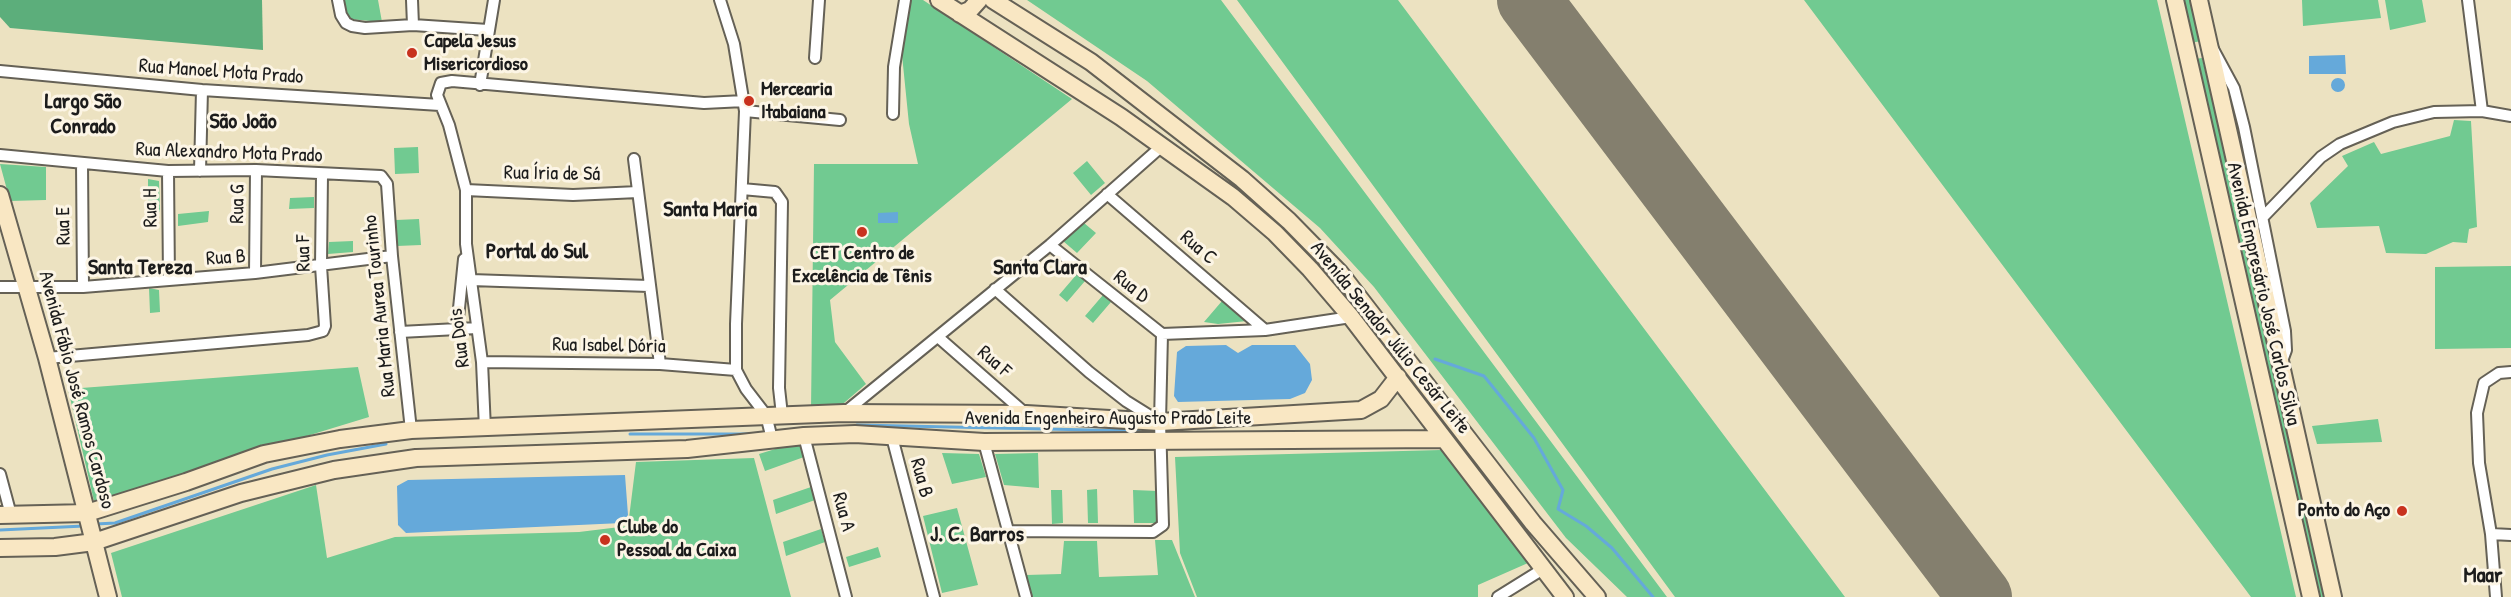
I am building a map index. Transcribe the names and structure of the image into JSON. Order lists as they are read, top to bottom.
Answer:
{
  "streets": {
    "street": [
      "Rua Manoel Mota Prado",
      "Rua Alexandro Mota Prado",
      "Rua Íria de Sá",
      "Rua G",
      "Rua H",
      "Rua E",
      "Rua C",
      "Rua F",
      "Rua B",
      "Rua D",
      "Avenida Empresário José Carlos Silva",
      "Rua Maria Aurea Tourinho",
      "Rua Dois",
      "Avenida Senador Júlio Cesár Leite",
      "Rua Isabel Dória",
      "Avenida Fábio José Ramos Cardoso",
      "Avenida Engenheiro Augusto Prado Leite",
      "Rua A"
    ]
  },
  "crossings": [
    ["Rua Manoel Mota Prado", "Rua Dois"],
    ["Rua Alexandro Mota Prado", "Rua G"],
    ["Rua Alexandro Mota Prado", "Rua H"],
    ["Rua Alexandro Mota Prado", "Rua E"],
    ["Rua Alexandro Mota Prado", "Rua F"],
    ["Rua Alexandro Mota Prado", "Rua Maria Aurea Tourinho"],
    ["Rua Íria de Sá", "Rua Dois"],
    ["Rua G", "Rua B"],
    ["Rua H", "Rua B"],
    ["Rua E", "Rua B"],
    ["Rua F", "Rua B"],
    ["Rua F", "Avenida Fábio José Ramos Cardoso"],
    ["Rua F", "Avenida Engenheiro Augusto Prado Leite"],
    ["Rua B", "Rua Maria Aurea Tourinho"],
    ["Rua B", "Avenida Fábio José Ramos Cardoso"],
    ["Rua B", "Avenida Engenheiro Augusto Prado Leite"],
    ["Rua Maria Aurea Tourinho", "Avenida Engenheiro Augusto Prado Leite"],
    ["Rua Dois", "Rua Isabel Dória"],
    ["Rua Dois", "Avenida Engenheiro Augusto Prado Leite"],
    ["Avenida Senador Júlio Cesár Leite", "Avenida Engenheiro Augusto Prado Leite"],
    ["Avenida Fábio José Ramos Cardoso", "Avenida Engenheiro Augusto Prado Leite"],
    ["Avenida Engenheiro Augusto Prado Leite", "Rua A"]
  ],
  "districts": [
    "Largo São Conrado",
    "São João",
    "Santa Maria",
    "Portal do Sul",
    "Santa Tereza",
    "Santa Clara",
    "J. C. Barros",
    "Maar"
  ],
  "places": [
    "Capela Jesus Misericordioso",
    "Mercearia Itabaiana",
    "CET Centro de Excelência de Tênis",
    "Ponto do Aço",
    "Clube do Pessoal da Caixa"
  ]
}
